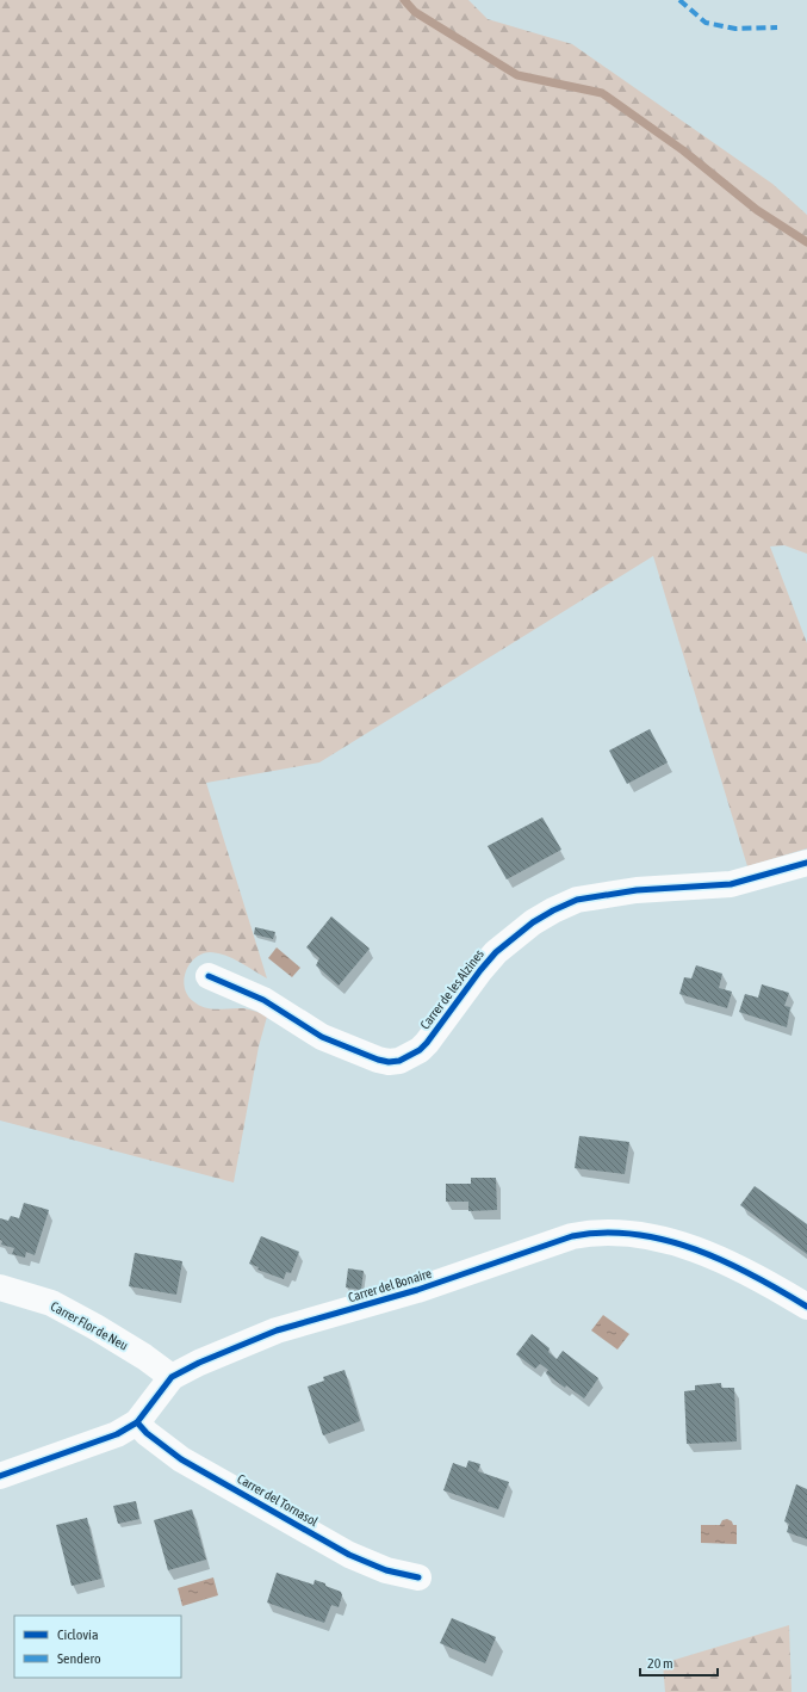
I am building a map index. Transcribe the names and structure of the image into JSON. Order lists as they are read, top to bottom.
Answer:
{
  "streets": {
    "street": [
      "Carrer de les Alzines",
      "Carrer del Bonaire",
      "Carrer Flor de Neu",
      "Carrer del Tornasol"
    ]
  },
  "crossings": [
    ["Carrer del Bonaire", "Carrer Flor de Neu"],
    ["Carrer del Bonaire", "Carrer del Tornasol"]
  ],
  "legend": ["Ciclovía", "Sendero"],
  "scale_bar": "20 m"
}
